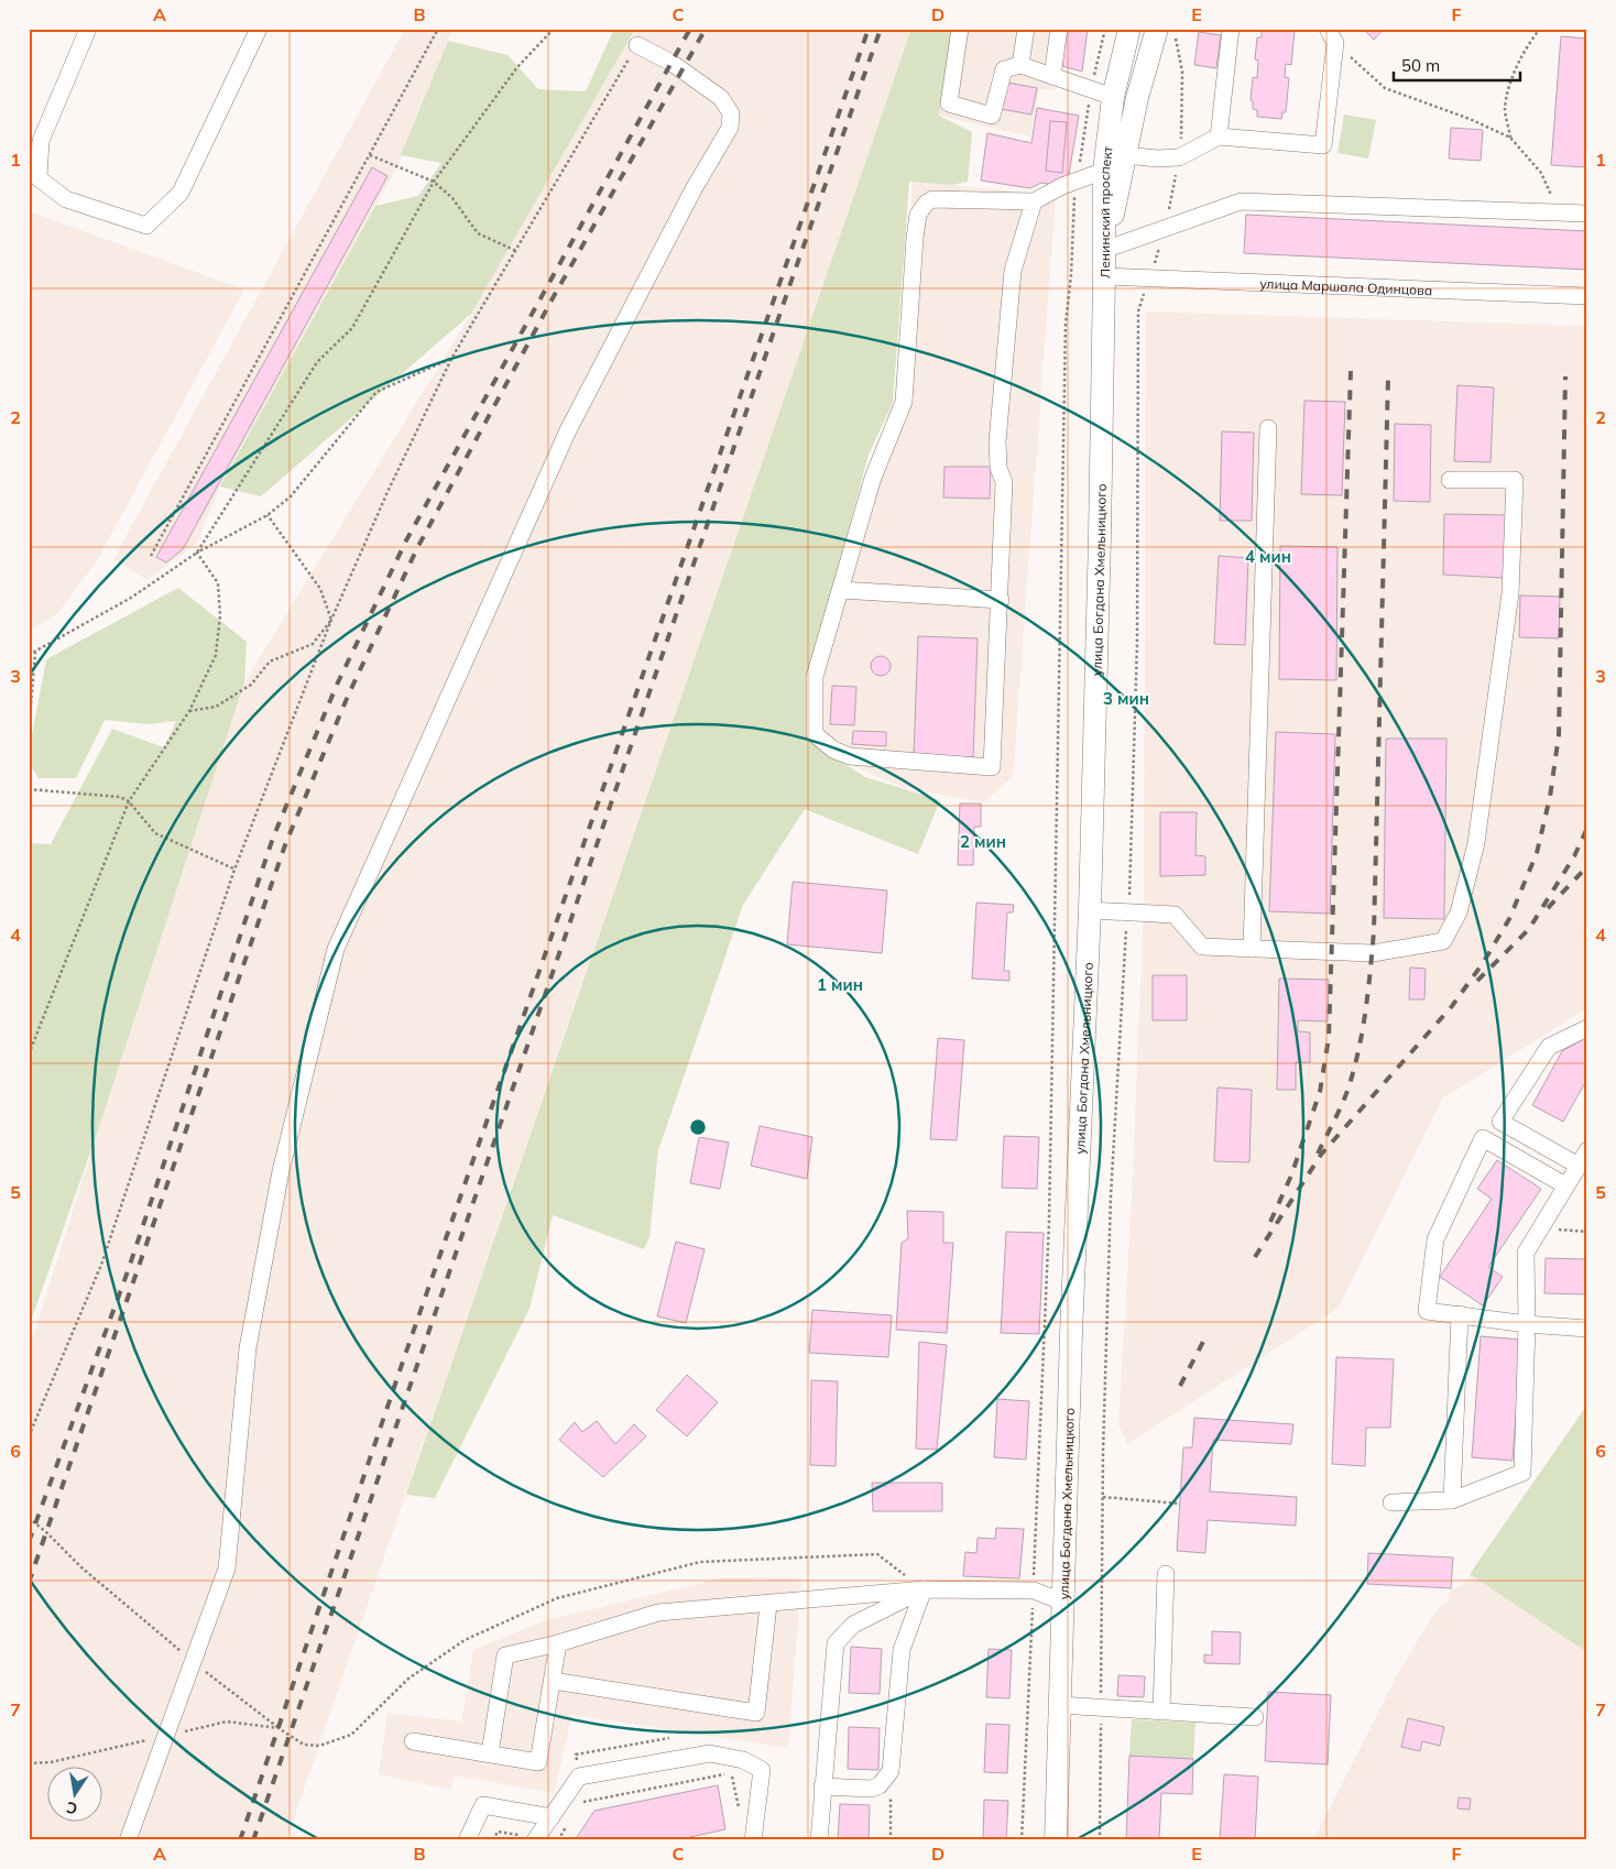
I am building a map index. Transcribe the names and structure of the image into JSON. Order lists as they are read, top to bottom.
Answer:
{
  "streets": {
    "main road": ["Ленинский проспект", "улица Богдана Хмельницкого"],
    "street": ["улица Маршала Одинцова"]
  },
  "crossings": [
    ["Ленинский проспект", "улица Маршала Одинцова"],
    ["Ленинский проспект", "улица Богдана Хмельницкого"],
    ["улица Маршала Одинцова", "улица Богдана Хмельницкого"]
  ],
  "scale_bar": "50 m",
  "north": "bottom",
  "grid": {
    "columns": [
      "A",
      "B",
      "C",
      "D",
      "E",
      "F"
    ],
    "rows": [
      "1",
      "2",
      "3",
      "4",
      "5",
      "6",
      "7"
    ]
  },
  "rings": [
    "4 мин",
    "3 мин",
    "2 мин",
    "1 мин"
  ]
}
